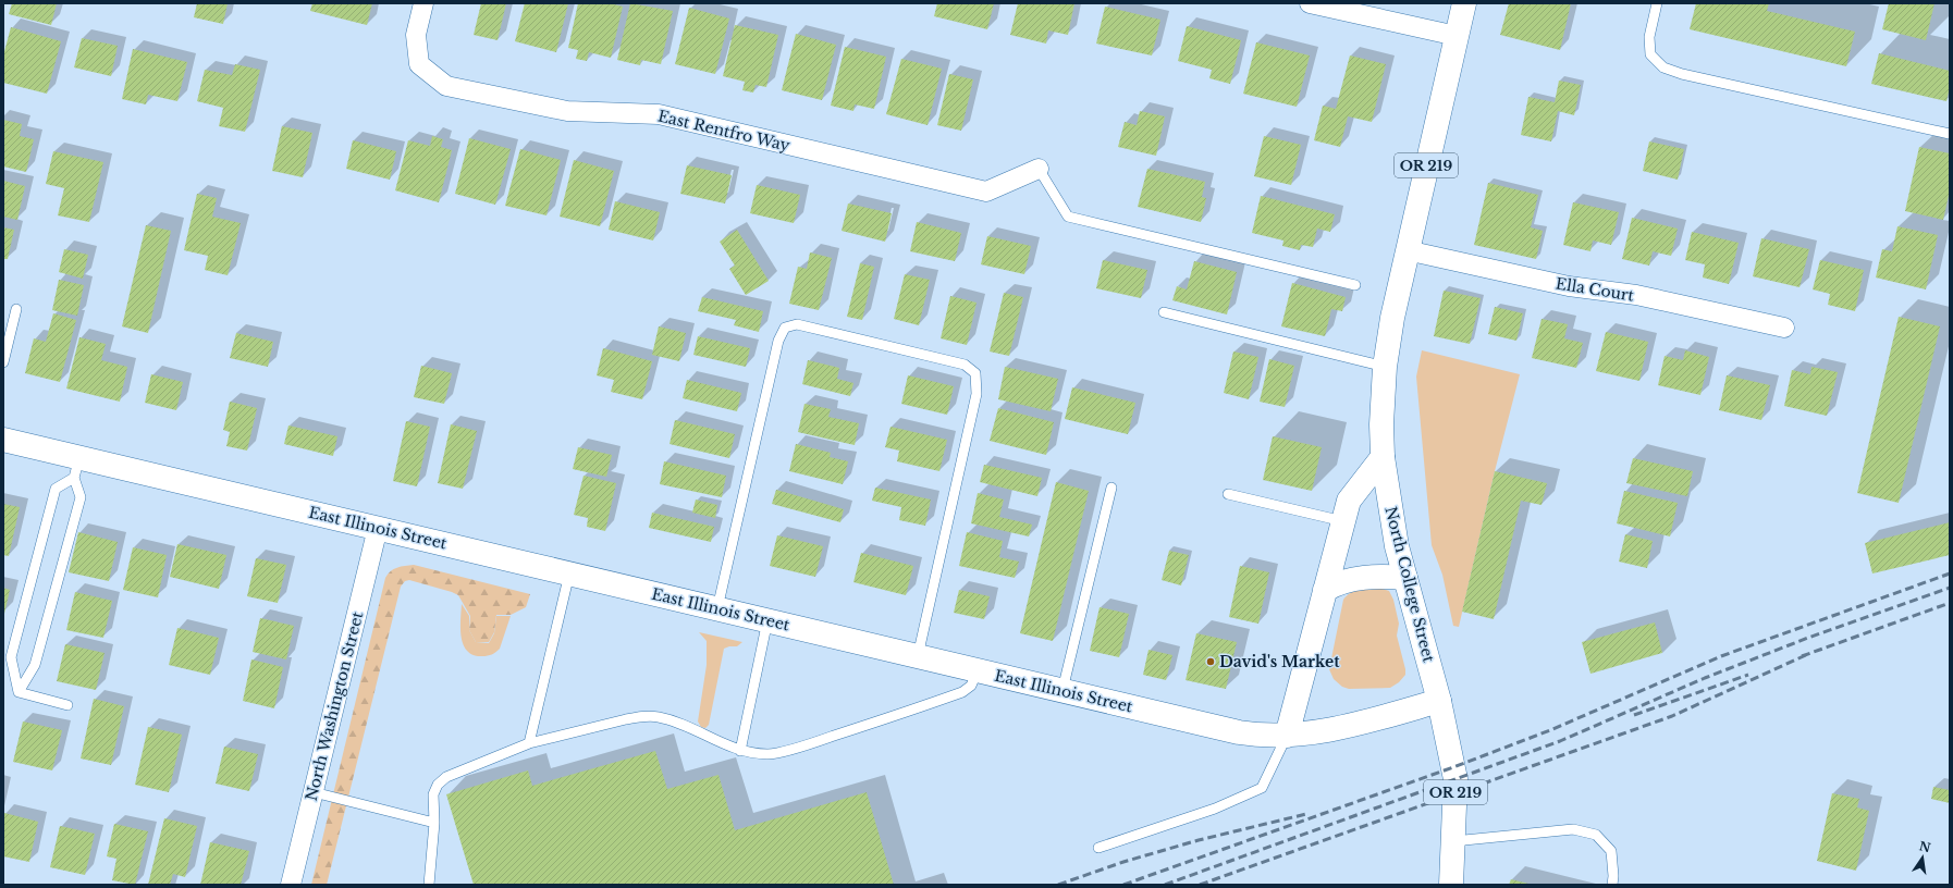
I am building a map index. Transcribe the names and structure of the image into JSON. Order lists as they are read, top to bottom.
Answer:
{
  "streets": {
    "street": [
      "East Rentfro Way",
      "OR 219",
      "Ella Court",
      "East Illinois Street",
      "North College Street",
      "North Washington Street"
    ]
  },
  "crossings": [
    ["Ella Court", "North College Street"],
    ["East Illinois Street", "North College Street"],
    ["East Illinois Street", "North Washington Street"]
  ],
  "places": ["David's Market"],
  "north": "top"
}
